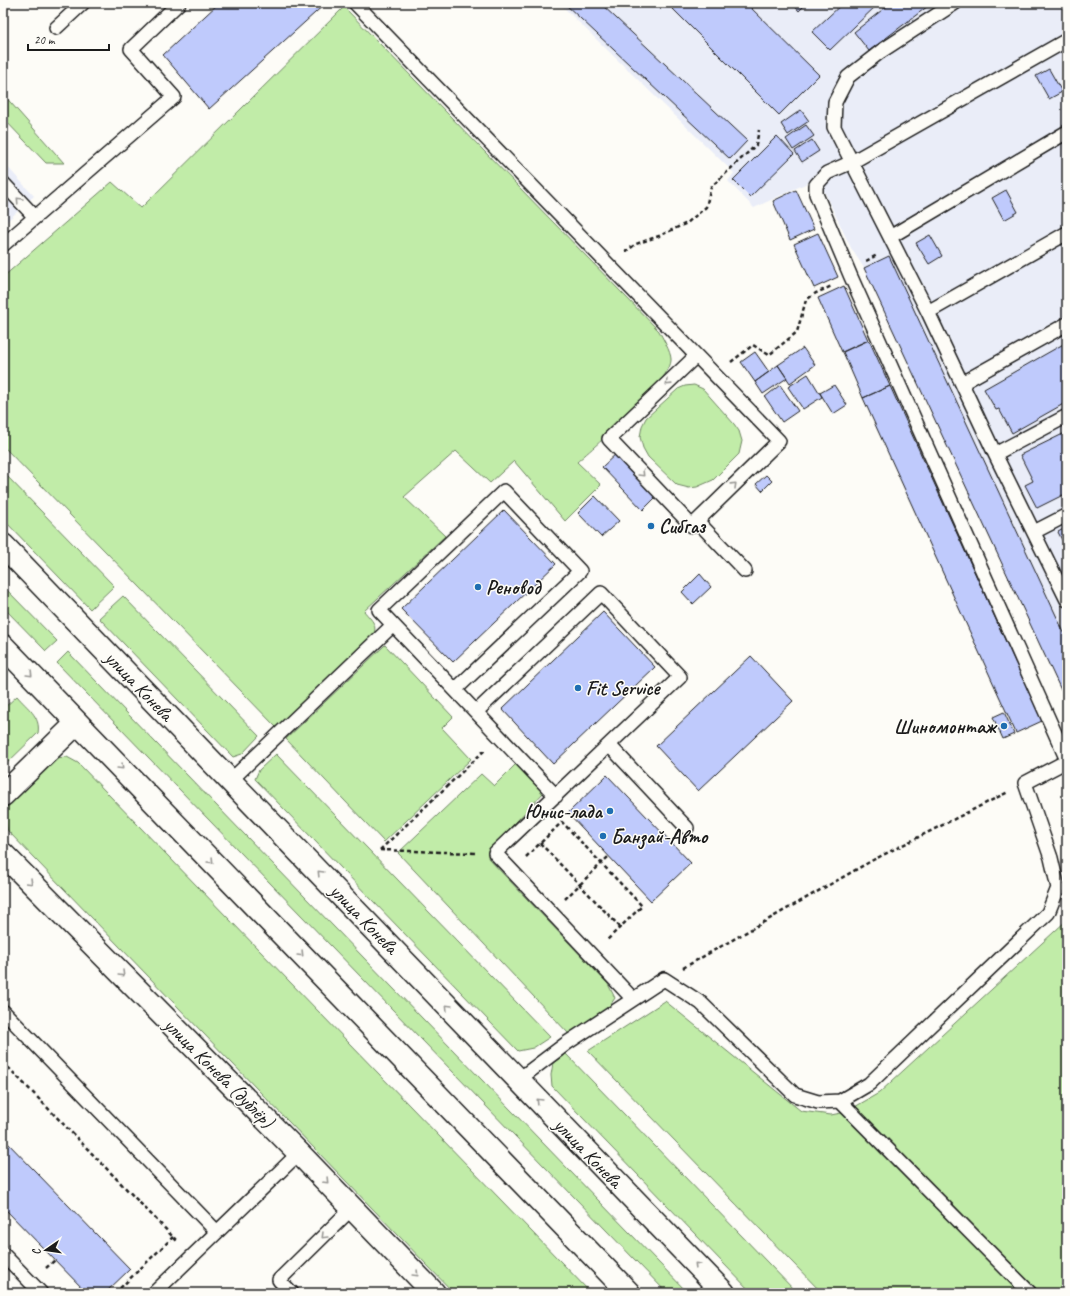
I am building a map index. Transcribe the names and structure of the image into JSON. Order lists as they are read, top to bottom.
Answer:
{
  "streets": {
    "main road": ["улица Конева", "улица Конева (дублёр)"]
  },
  "places": [
    "Сибгаз",
    "Реновод",
    "Fit Service",
    "Шиномонтаж",
    "Юнис-лада",
    "Банзай-Авто"
  ],
  "scale_bar": "20 m",
  "north": "left"
}
